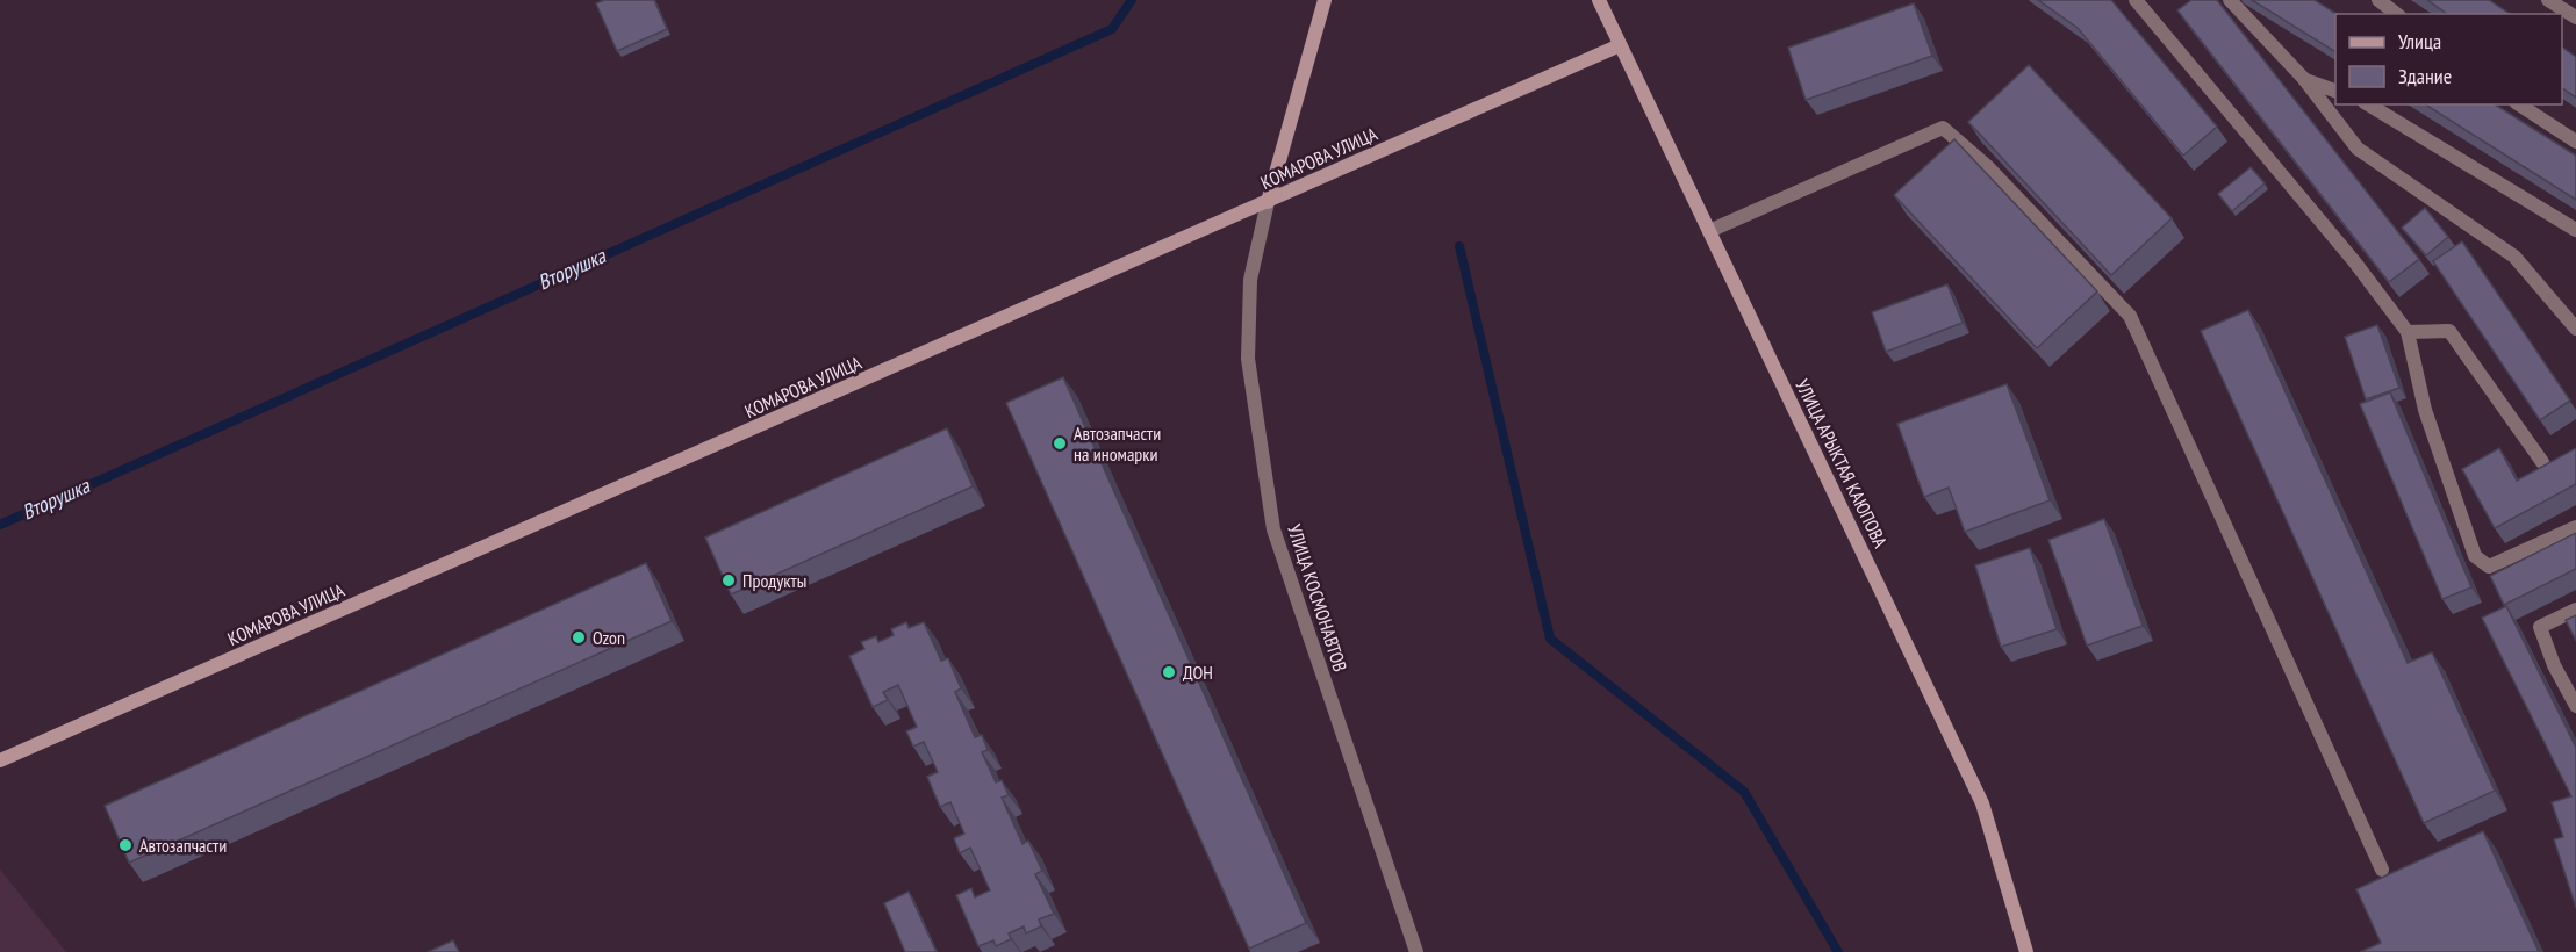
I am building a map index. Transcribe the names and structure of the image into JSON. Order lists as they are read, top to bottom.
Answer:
{
  "streets": {
    "street": ["КОМАРОВА УЛИЦА", "УЛИЦА АРЫКТАЯ КАЮПОВА", "УЛИЦА КОСМОНАВТОВ"]
  },
  "crossings": [
    ["КОМАРОВА УЛИЦА", "УЛИЦА АРЫКТАЯ КАЮПОВА"],
    ["КОМАРОВА УЛИЦА", "УЛИЦА КОСМОНАВТОВ"]
  ],
  "water": ["Вторушка"],
  "places": [
    "Автозапчасти на иномарки",
    "Продукты",
    "Ozon",
    "ДОН",
    "Автозапчасти"
  ],
  "legend": ["Улица", "Здание"]
}
